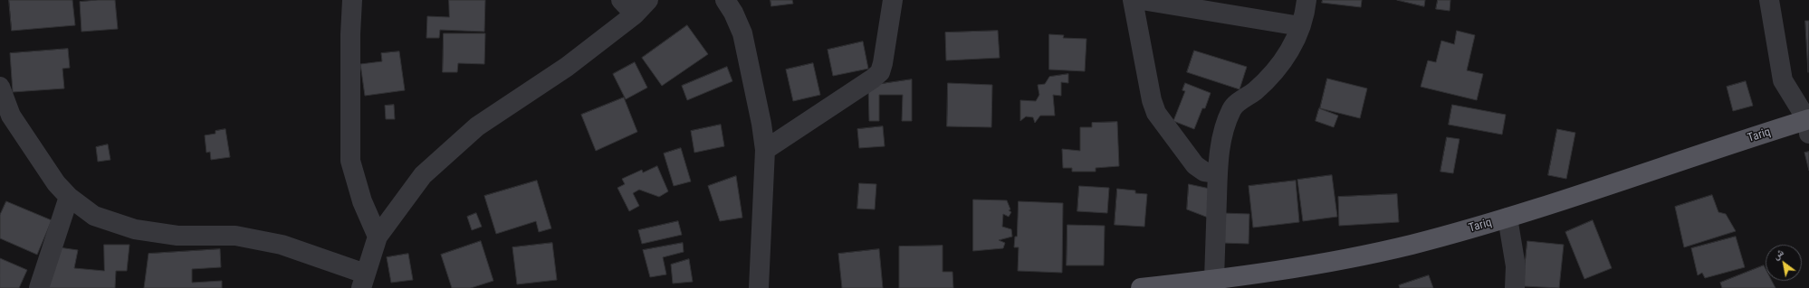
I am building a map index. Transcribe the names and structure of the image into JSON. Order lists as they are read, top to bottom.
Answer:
{
  "streets": {
    "main road": ["Tariq"]
  },
  "north": "top left"
}
